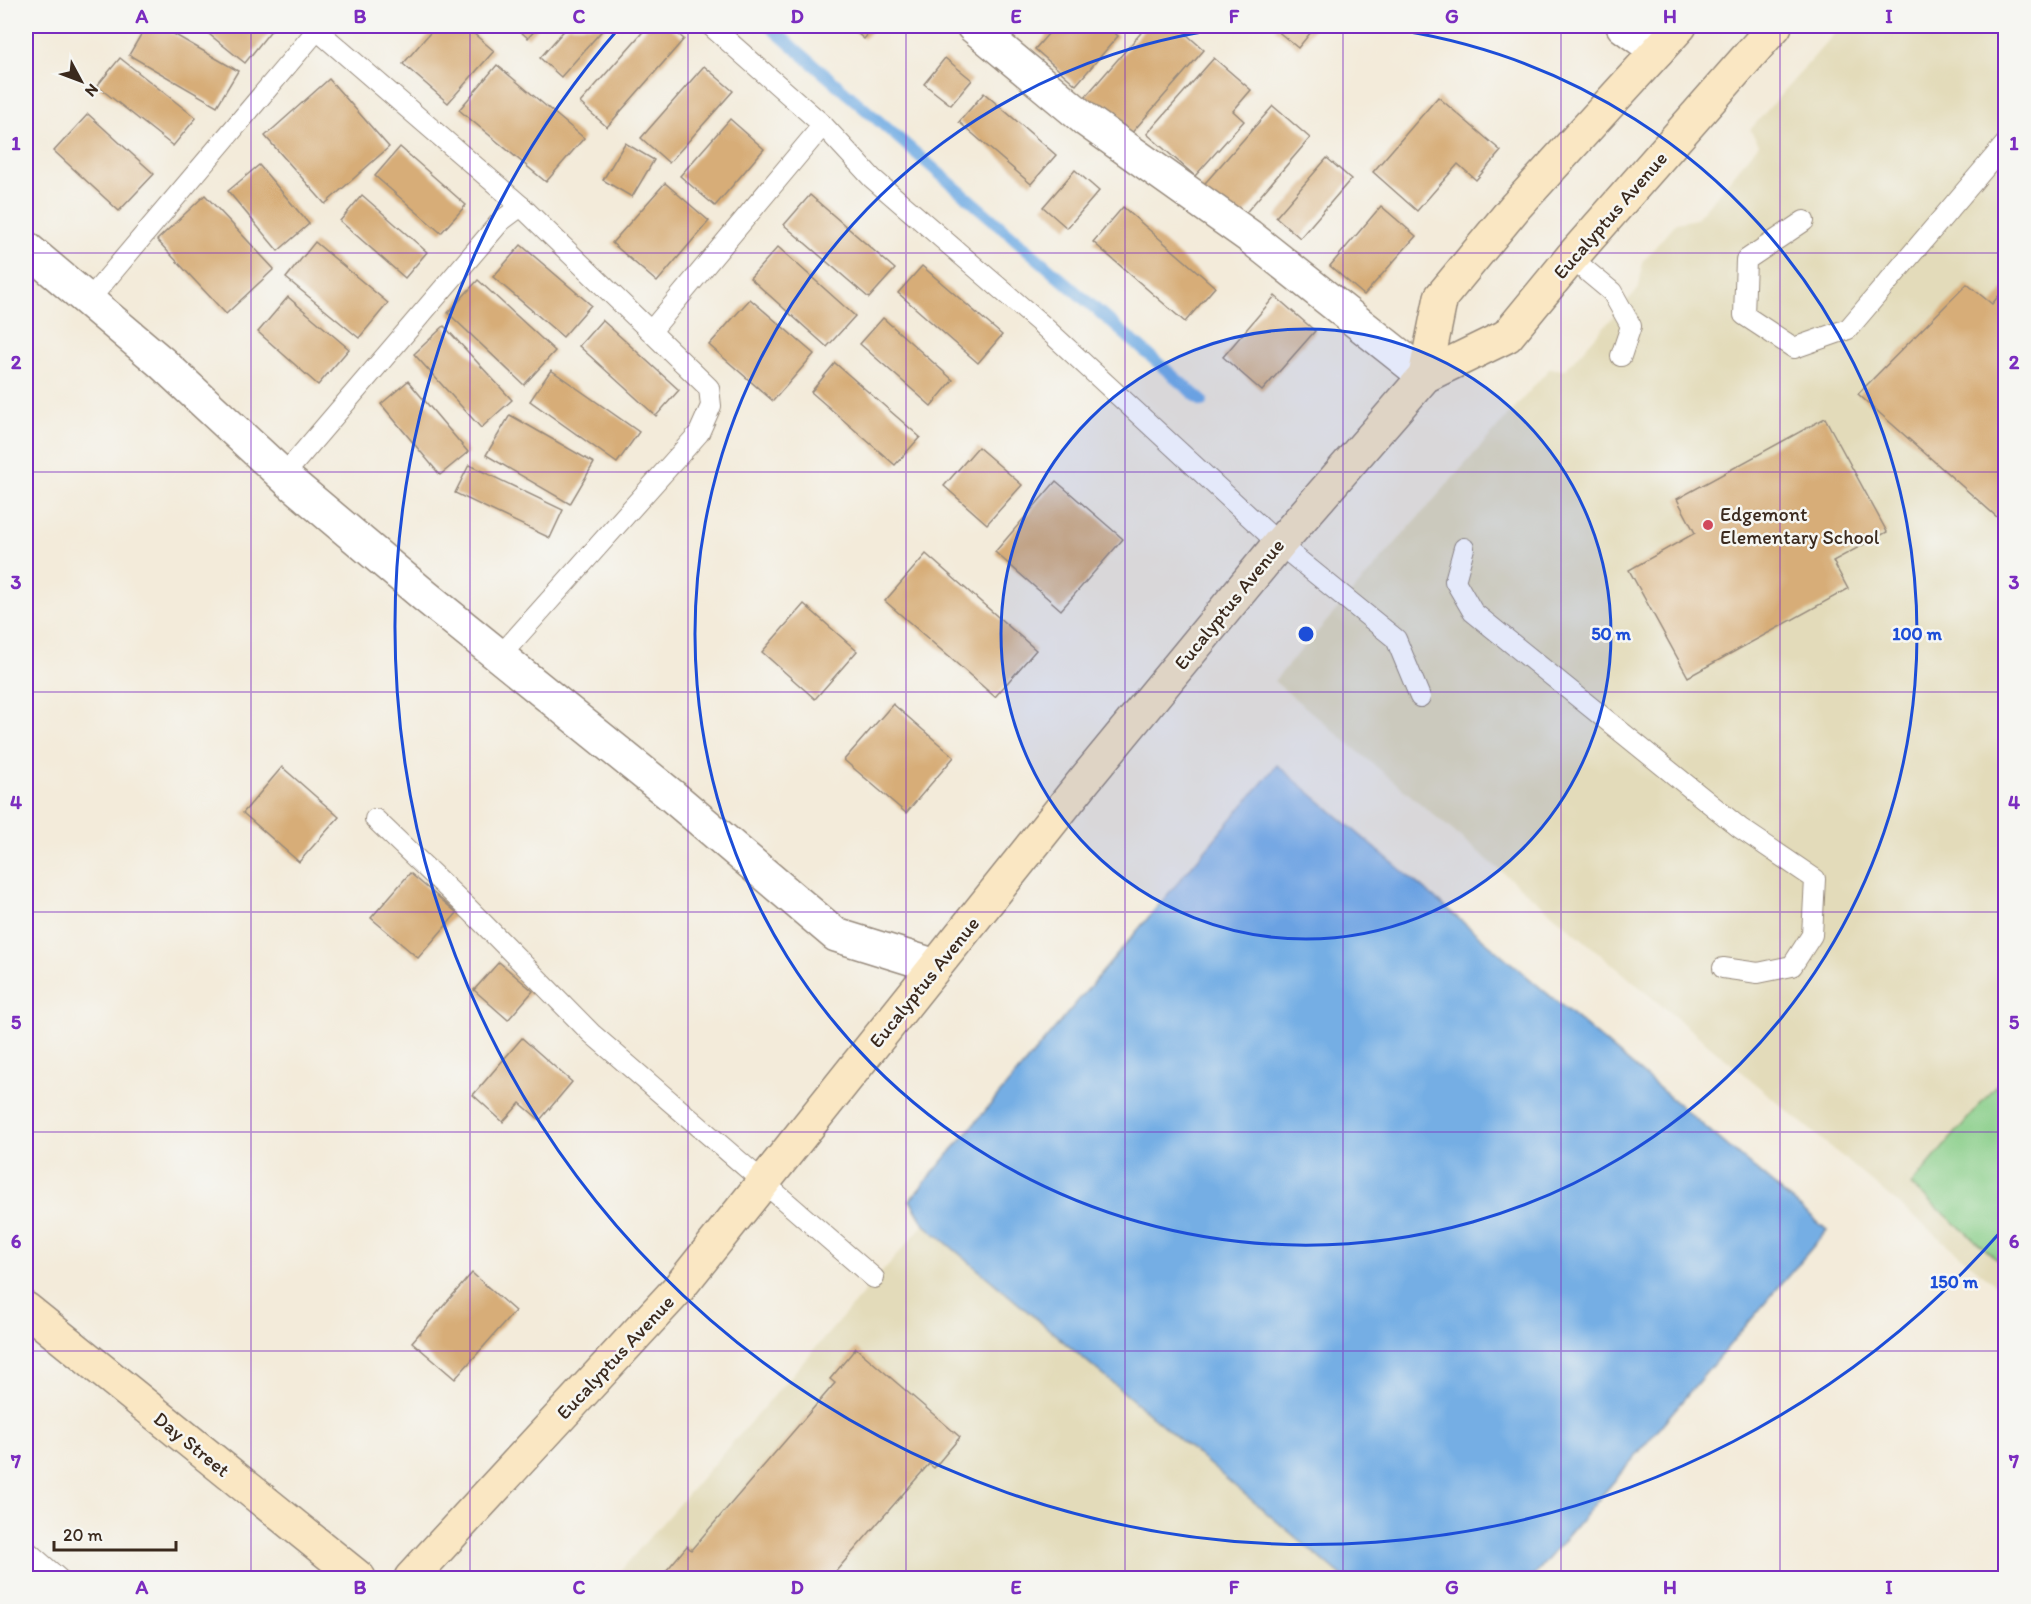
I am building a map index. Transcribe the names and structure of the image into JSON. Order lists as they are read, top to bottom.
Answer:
{
  "streets": {
    "main road": ["Eucalyptus Avenue", "Day Street"]
  },
  "places": ["Edgemont Elementary School"],
  "scale_bar": "20 m",
  "north": "bottom right",
  "grid": {
    "columns": [
      "A",
      "B",
      "C",
      "D",
      "E",
      "F",
      "G",
      "H",
      "I"
    ],
    "rows": [
      "1",
      "2",
      "3",
      "4",
      "5",
      "6",
      "7"
    ]
  },
  "rings": ["50 m", "100 m", "150 m"]
}
